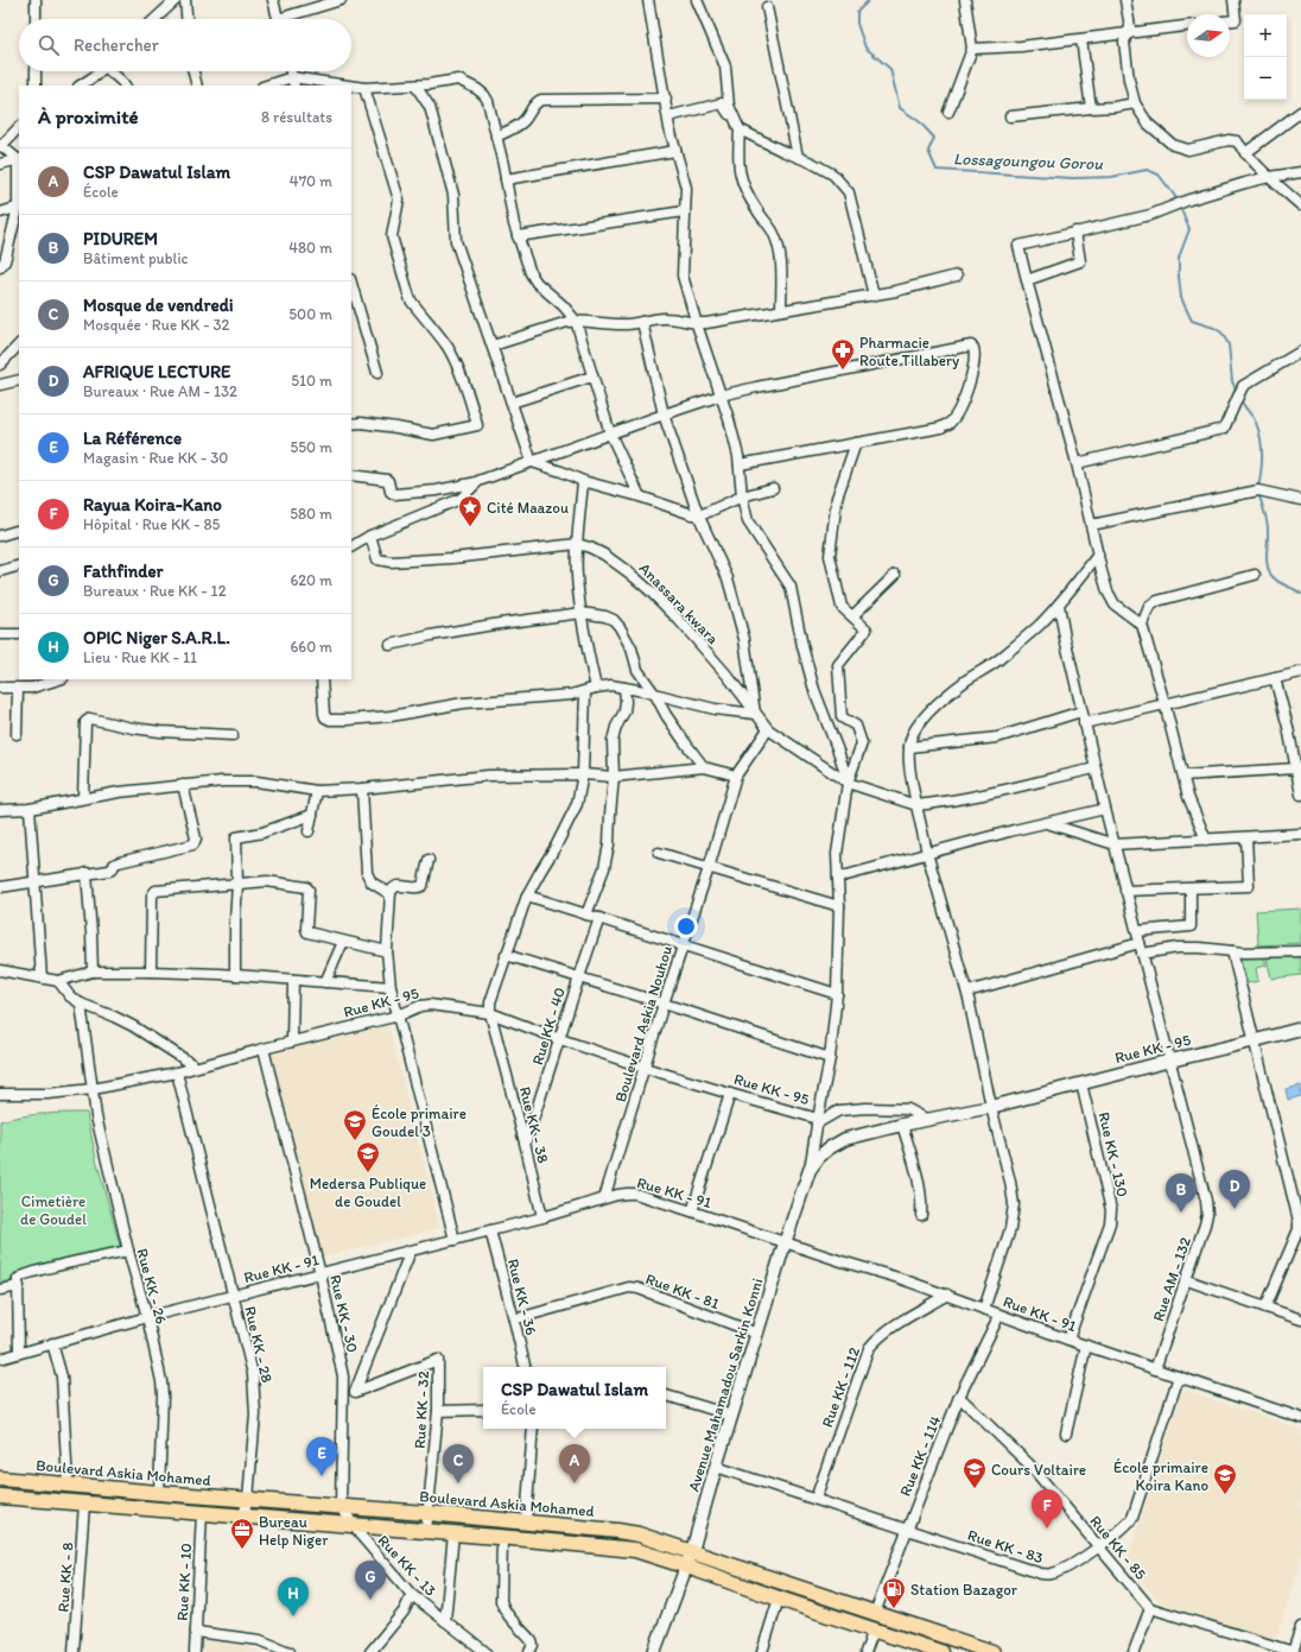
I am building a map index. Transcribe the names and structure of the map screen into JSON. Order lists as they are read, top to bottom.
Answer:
{
  "streets": {
    "main road": ["Boulevard Askia Mohamed"],
    "street": [
      "Anassara kwara",
      "Rue KK - 95",
      "Boulevard Askia Nouhou",
      "Rue KK - 40",
      "Rue KK - 38",
      "Rue KK - 130",
      "Rue KK - 91",
      "Rue AM - 132",
      "Rue KK - 26",
      "Rue KK - 81",
      "Rue KK - 36",
      "Rue KK - 30",
      "Rue KK - 28",
      "Avenue Mahamadou Sarkin Konni",
      "Rue KK - 112",
      "Rue KK - 32",
      "Rue KK - 114",
      "Rue KK - 83",
      "Rue KK - 85",
      "Rue KK - 13",
      "Rue KK - 8",
      "Rue KK - 10"
    ]
  },
  "crossings": [
    ["Anassara kwara", "Boulevard Askia Nouhou"],
    ["Rue KK - 95", "Boulevard Askia Nouhou"],
    ["Rue KK - 95", "Rue KK - 40"],
    ["Rue KK - 95", "Rue KK - 38"],
    ["Rue KK - 95", "Rue KK - 130"],
    ["Rue KK - 95", "Rue AM - 132"],
    ["Rue KK - 95", "Rue KK - 26"],
    ["Rue KK - 95", "Rue KK - 30"],
    ["Rue KK - 95", "Rue KK - 28"],
    ["Rue KK - 95", "Avenue Mahamadou Sarkin Konni"],
    ["Boulevard Askia Nouhou", "Rue KK - 91"],
    ["Rue KK - 40", "Rue KK - 38"],
    ["Rue KK - 38", "Rue KK - 91"],
    ["Rue KK - 130", "Rue KK - 91"],
    ["Rue KK - 91", "Rue AM - 132"],
    ["Rue KK - 91", "Rue KK - 26"],
    ["Rue KK - 91", "Rue KK - 36"],
    ["Rue KK - 91", "Rue KK - 30"],
    ["Rue KK - 91", "Rue KK - 28"],
    ["Rue KK - 91", "Avenue Mahamadou Sarkin Konni"],
    ["Rue KK - 91", "Rue KK - 112"],
    ["Rue KK - 91", "Rue KK - 32"],
    ["Rue KK - 91", "Rue KK - 114"],
    ["Rue KK - 91", "Rue KK - 83"],
    ["Rue KK - 26", "Boulevard Askia Mohamed"],
    ["Rue KK - 81", "Rue KK - 36"],
    ["Rue KK - 81", "Avenue Mahamadou Sarkin Konni"],
    ["Rue KK - 30", "Boulevard Askia Mohamed"],
    ["Rue KK - 30", "Rue KK - 13"],
    ["Rue KK - 28", "Boulevard Askia Mohamed"],
    ["Avenue Mahamadou Sarkin Konni", "Boulevard Askia Mohamed"],
    ["Avenue Mahamadou Sarkin Konni", "Rue KK - 83"],
    ["Rue KK - 112", "Rue KK - 83"],
    ["Rue KK - 32", "Boulevard Askia Mohamed"],
    ["Rue KK - 114", "Boulevard Askia Mohamed"],
    ["Rue KK - 114", "Rue KK - 83"],
    ["Rue KK - 114", "Rue KK - 85"],
    ["Boulevard Askia Mohamed", "Rue KK - 13"],
    ["Rue KK - 83", "Rue KK - 85"]
  ],
  "water": ["Lossagoungou Gorou"],
  "parks": ["Cimetière de Goudel"],
  "places": {
    "pharmacy": ["Pharmacie Route Tillabery"],
    "place": ["Cité Maazou"],
    "school or university": [
      "École primaire Goudel 3",
      "Medersa Publique de Goudel",
      "Cours Voltaire",
      "École primaire Koira Kano"
    ],
    "office": ["Bureau Help Niger"],
    "fuel station": ["Station Bazagor"]
  },
  "north": "right",
  "page": {
    "map_buttons": ["+", "−"],
    "search": "Rechercher",
    "heading": ["À proximité", "8 résultats"],
    "list": [
      {
        "mark": "A",
        "name": "CSP Dawatul Islam",
        "note": "École",
        "value": "470 m"
      },
      {
        "mark": "B",
        "name": "PIDUREM",
        "note": "Bâtiment public",
        "value": "480 m"
      },
      {
        "mark": "C",
        "name": "Mosque de vendredi",
        "note": "Mosquée · Rue KK - 32",
        "value": "500 m"
      },
      {
        "mark": "D",
        "name": "AFRIQUE LECTURE",
        "note": "Bureaux · Rue AM - 132",
        "value": "510 m"
      },
      {
        "mark": "E",
        "name": "La Référence",
        "note": "Magasin · Rue KK - 30",
        "value": "550 m"
      },
      {
        "mark": "F",
        "name": "Rayua Koira-Kano",
        "note": "Hôpital · Rue KK - 85",
        "value": "580 m"
      },
      {
        "mark": "G",
        "name": "Fathfinder",
        "note": "Bureaux · Rue KK - 12",
        "value": "620 m"
      },
      {
        "mark": "H",
        "name": "OPIC Niger S.A.R.L.",
        "note": "Lieu · Rue KK - 11",
        "value": "660 m"
      }
    ],
    "pins": [
      "D",
      "B",
      "E",
      "A",
      "C",
      "F",
      "G",
      "H"
    ],
    "popup": ["CSP Dawatul Islam", "École"]
  }
}
